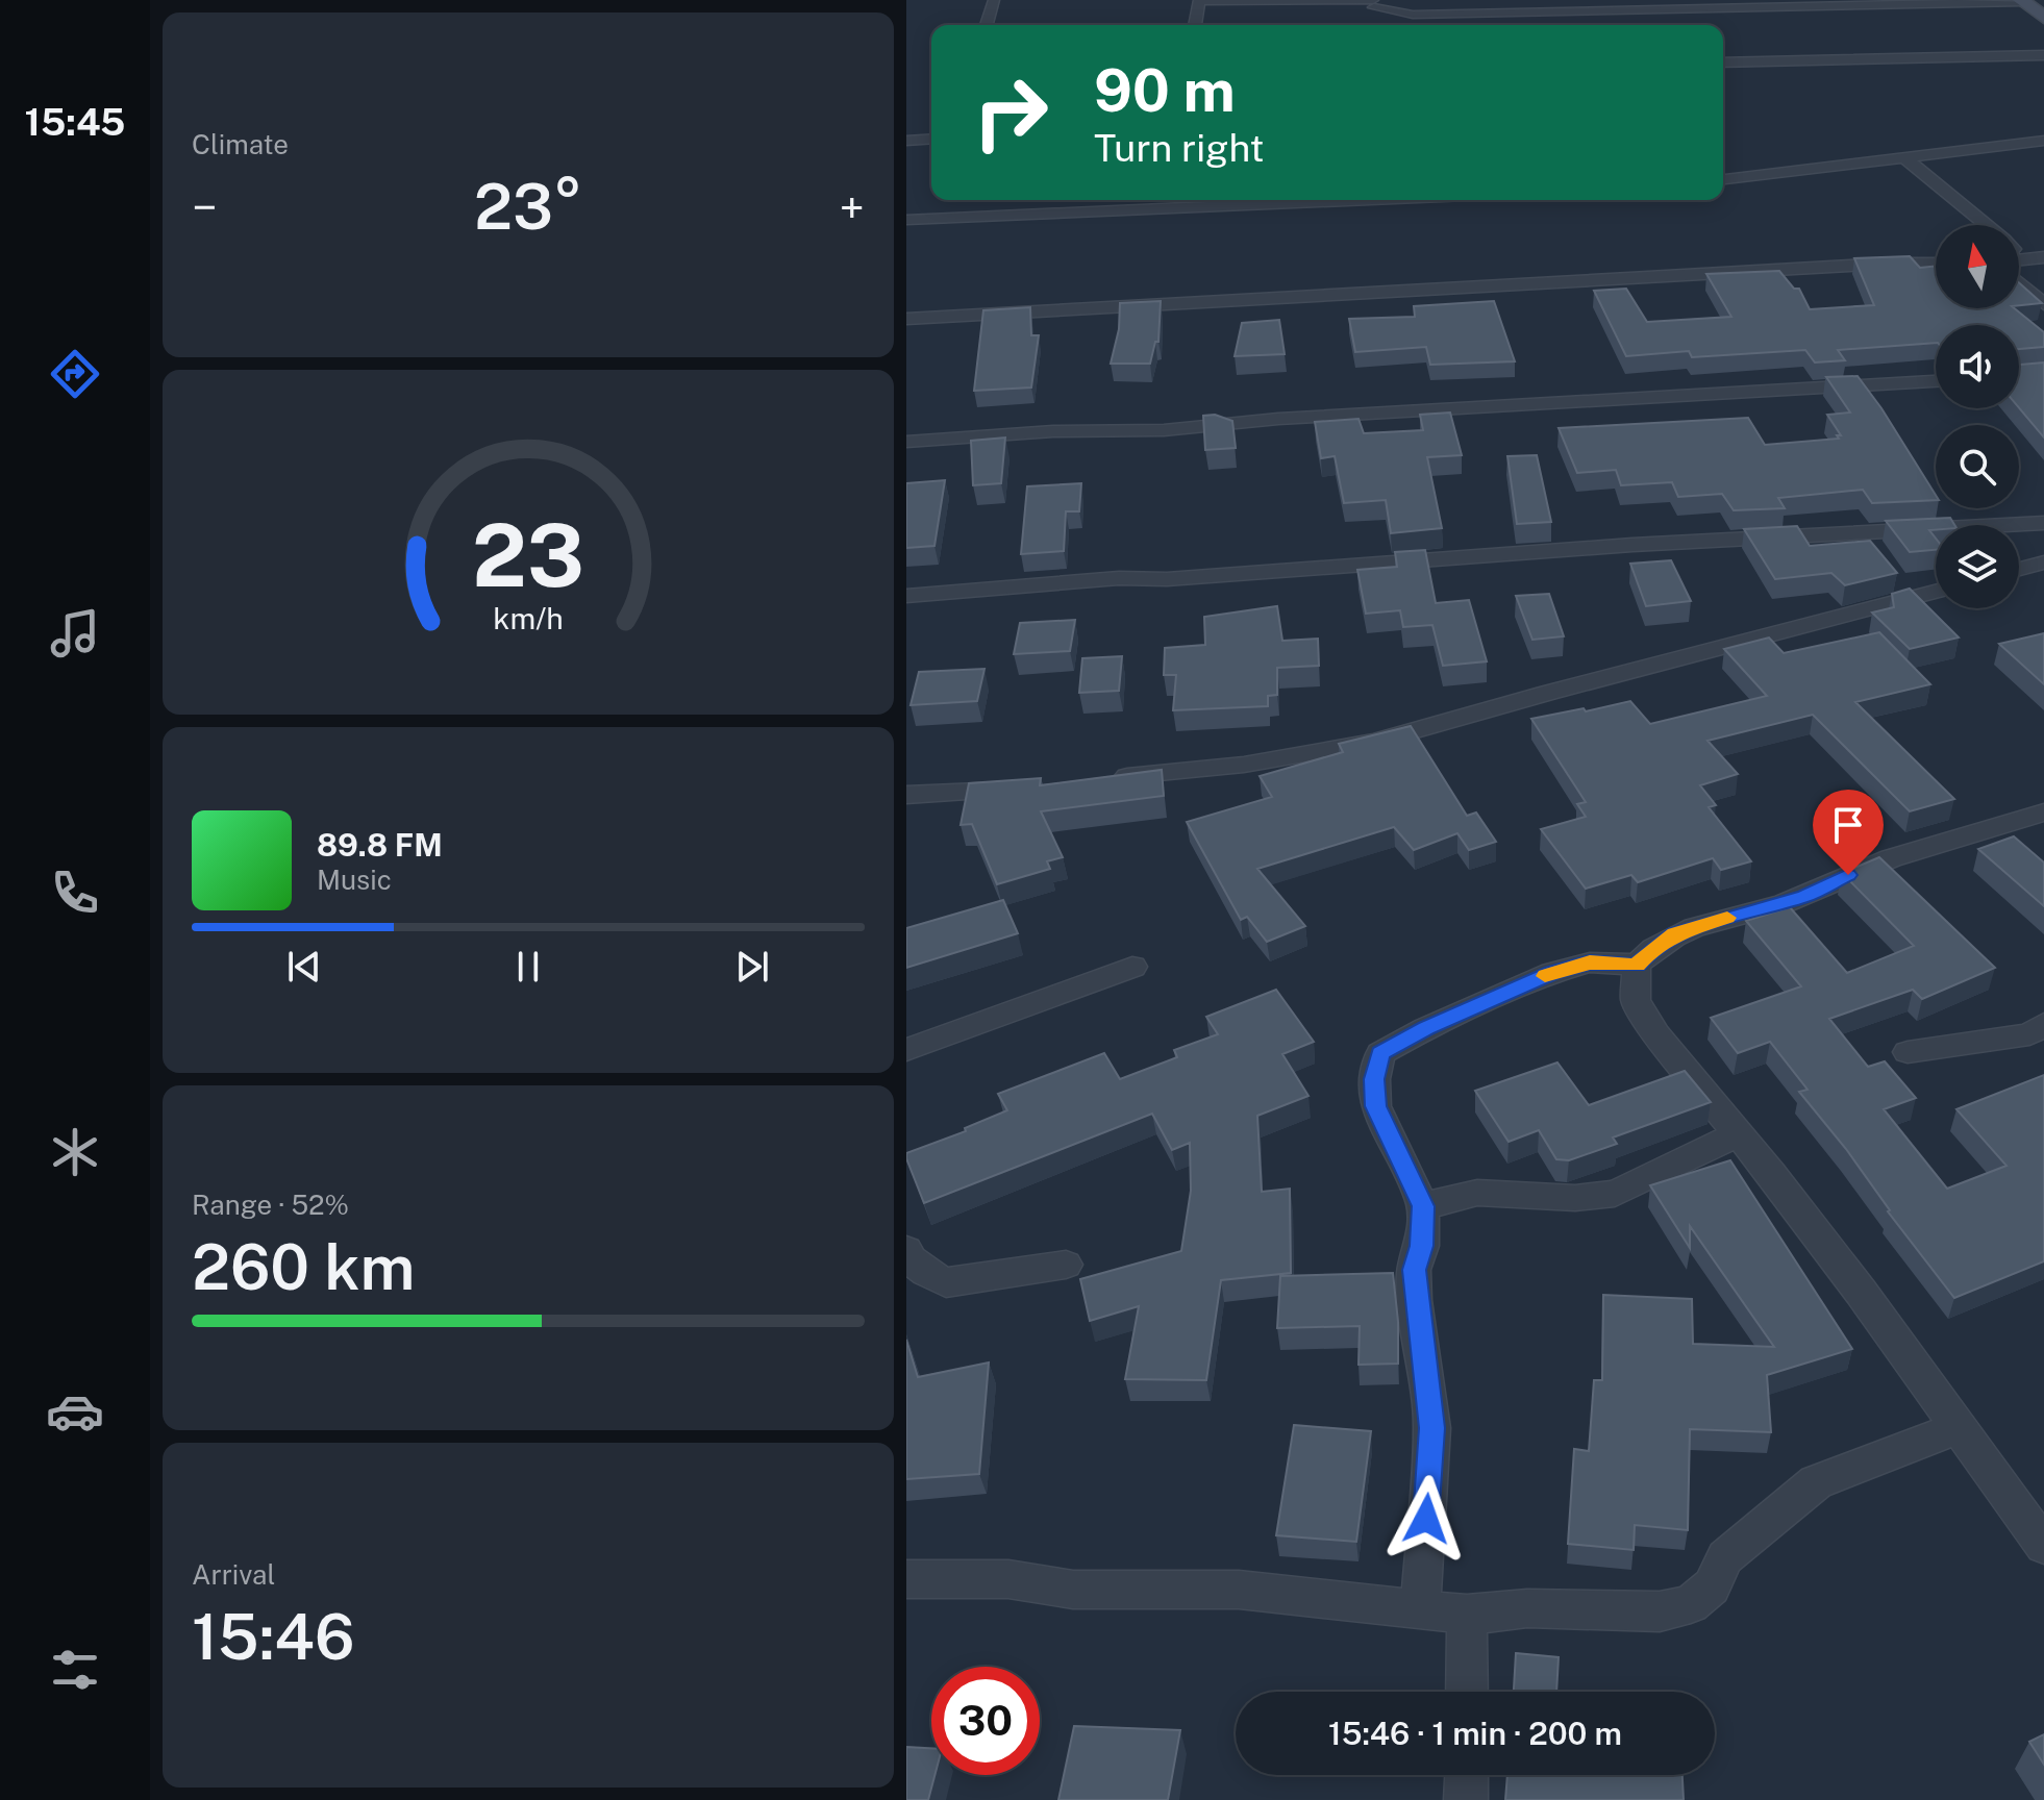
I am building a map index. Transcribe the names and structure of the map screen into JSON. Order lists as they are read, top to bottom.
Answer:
{
  "north": "top",
  "page": {
    "tabs": "15:45",
    "tile": [
      "Climate",
      ["Range · 52%", "260 km"],
      ["Arrival", "15:46"]
    ],
    "turn": ["90 m", "Turn right"],
    "heat": ["−", "23°", "+"],
    "song": ["89.8 FM", "Music"],
    "limit": "30",
    "trip": "15:46 · 1 min · 200 m",
    "gauge": ["23", "km/h"]
  }
}
